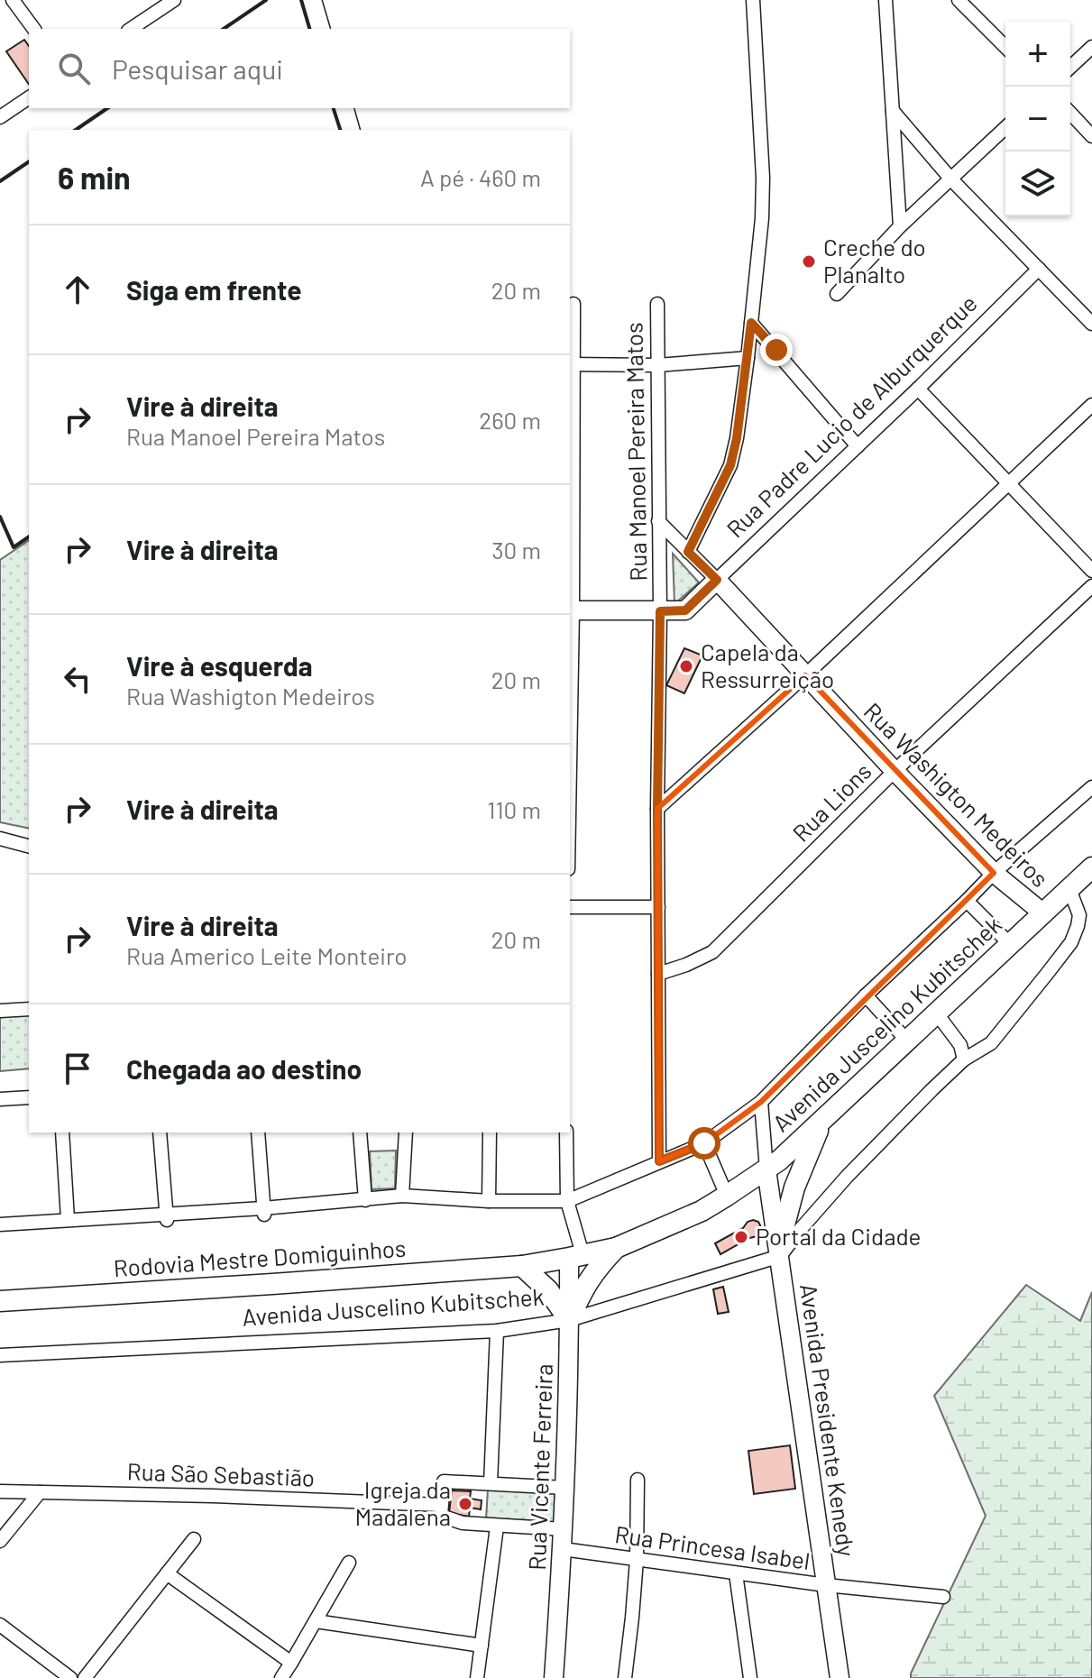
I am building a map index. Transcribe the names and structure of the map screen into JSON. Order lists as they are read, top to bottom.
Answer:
{
  "streets": {
    "main road": ["Avenida Juscelino Kubitschek", "Rodovia Mestre Domiguinhos"],
    "street": [
      "Rua Padre Lucio de Alburquerque",
      "Rua Manoel Pereira Matos",
      "Rua Washigton Medeiros",
      "Rua Lions",
      "Avenida Presidente Kenedy",
      "Rua Vicente Ferreira",
      "Rua São Sebastião",
      "Rua Princesa Isabel"
    ]
  },
  "crossings": [
    ["Rua Padre Lucio de Alburquerque", "Rua Manoel Pereira Matos"],
    ["Rua Padre Lucio de Alburquerque", "Rua Washigton Medeiros"],
    ["Rua Manoel Pereira Matos", "Rua Washigton Medeiros"],
    ["Rua Manoel Pereira Matos", "Rua Lions"],
    ["Rua Washigton Medeiros", "Rua Lions"],
    ["Rua Washigton Medeiros", "Avenida Juscelino Kubitschek"],
    ["Avenida Juscelino Kubitschek", "Rodovia Mestre Domiguinhos"],
    ["Avenida Juscelino Kubitschek", "Avenida Presidente Kenedy"],
    ["Avenida Juscelino Kubitschek", "Rua Vicente Ferreira"],
    ["Avenida Presidente Kenedy", "Rua Princesa Isabel"],
    ["Rua Vicente Ferreira", "Rua Princesa Isabel"]
  ],
  "places": [
    "Creche do Planalto",
    "Capela da Ressurreição",
    "Portal da Cidade",
    "Igreja da Madalena"
  ],
  "page": {
    "map_buttons": ["+", "−"],
    "search": "Pesquisar aqui",
    "heading": ["6 min", "A pé · 460 m"],
    "list": [
      ["Siga em frente", "20 m"],
      ["Vire à direita", "Rua Manoel Pereira Matos", "260 m"],
      ["Vire à direita", "30 m"],
      ["Vire à esquerda", "Rua Washigton Medeiros", "20 m"],
      ["Vire à direita", "110 m"],
      ["Vire à direita", "Rua Americo Leite Monteiro", "20 m"],
      "Chegada ao destino"
    ]
  }
}
